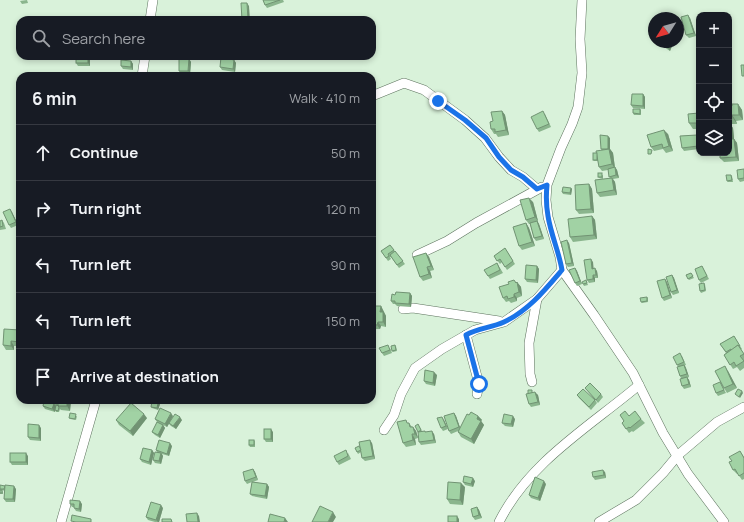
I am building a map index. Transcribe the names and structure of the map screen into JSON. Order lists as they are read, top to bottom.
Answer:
{
  "north": "bottom left",
  "page": {
    "map_buttons": ["+", "−"],
    "search": "Search here",
    "heading": ["6 min", "Walk · 410 m"],
    "list": [
      ["Continue", "50 m"],
      ["Turn right", "120 m"],
      ["Turn left", "90 m"],
      ["Turn left", "150 m"],
      "Arrive at destination"
    ]
  }
}
